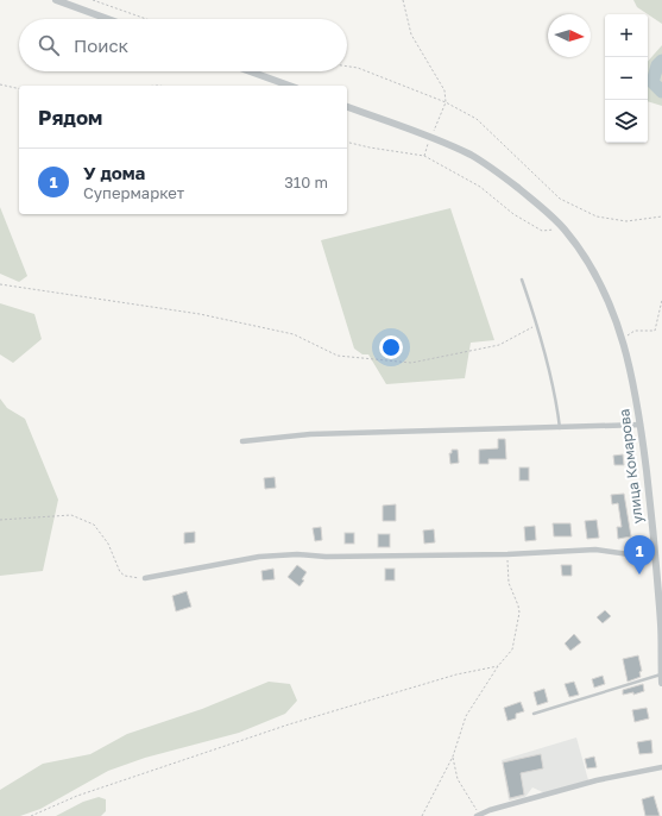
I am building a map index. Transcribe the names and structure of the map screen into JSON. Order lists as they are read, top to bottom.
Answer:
{
  "streets": {
    "street": ["улица Комарова"]
  },
  "north": "right",
  "page": {
    "map_buttons": ["+", "−"],
    "search": "Поиск",
    "heading": "Рядом",
    "list": [
      {
        "mark": "1",
        "name": "У дома",
        "note": "Супермаркет",
        "value": "310 m"
      }
    ],
    "pins": "1"
  }
}
